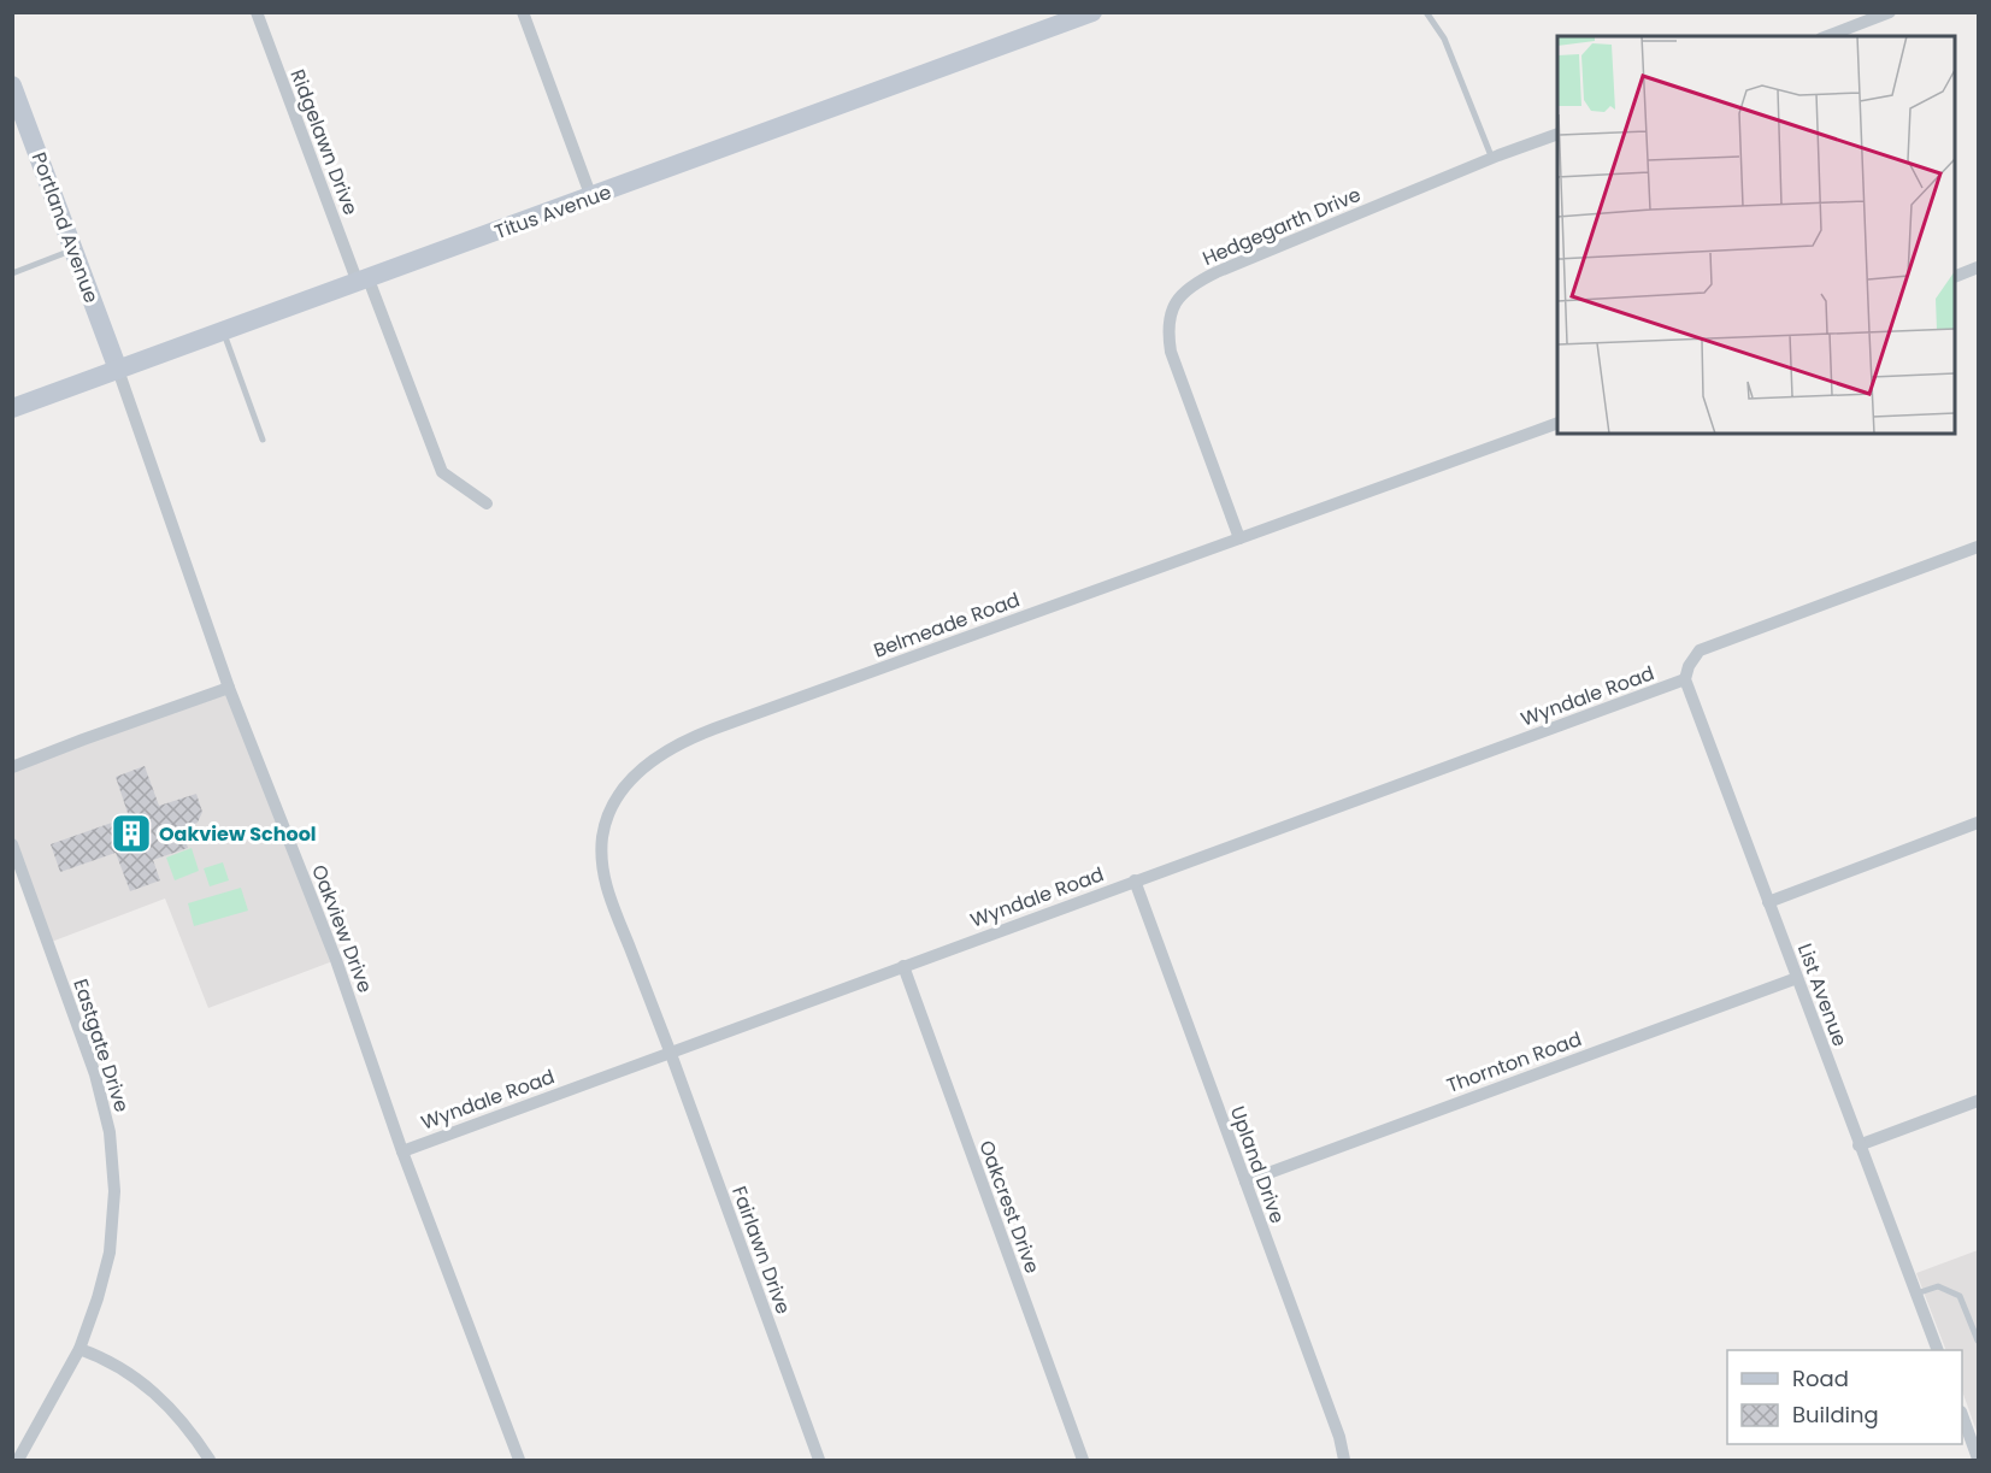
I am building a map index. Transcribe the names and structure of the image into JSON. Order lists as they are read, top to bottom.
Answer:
{
  "streets": {
    "main road": ["Titus Avenue", "Portland Avenue"],
    "street": [
      "Ridgelawn Drive",
      "Hedgegarth Drive",
      "Belmeade Road",
      "Wyndale Road",
      "Oakview Drive",
      "List Avenue",
      "Eastgate Drive",
      "Thornton Road",
      "Upland Drive",
      "Oakcrest Drive",
      "Fairlawn Drive"
    ]
  },
  "crossings": [
    ["Ridgelawn Drive", "Titus Avenue"],
    ["Titus Avenue", "Portland Avenue"],
    ["Titus Avenue", "Oakview Drive"],
    ["Hedgegarth Drive", "Belmeade Road"],
    ["Portland Avenue", "Oakview Drive"],
    ["Belmeade Road", "Wyndale Road"],
    ["Belmeade Road", "Fairlawn Drive"],
    ["Wyndale Road", "Oakview Drive"],
    ["Wyndale Road", "List Avenue"],
    ["Wyndale Road", "Upland Drive"],
    ["Wyndale Road", "Oakcrest Drive"],
    ["Wyndale Road", "Fairlawn Drive"],
    ["List Avenue", "Thornton Road"],
    ["Thornton Road", "Upland Drive"]
  ],
  "places": {
    "building": ["Oakview School"]
  },
  "legend": ["Road", "Building"]
}
